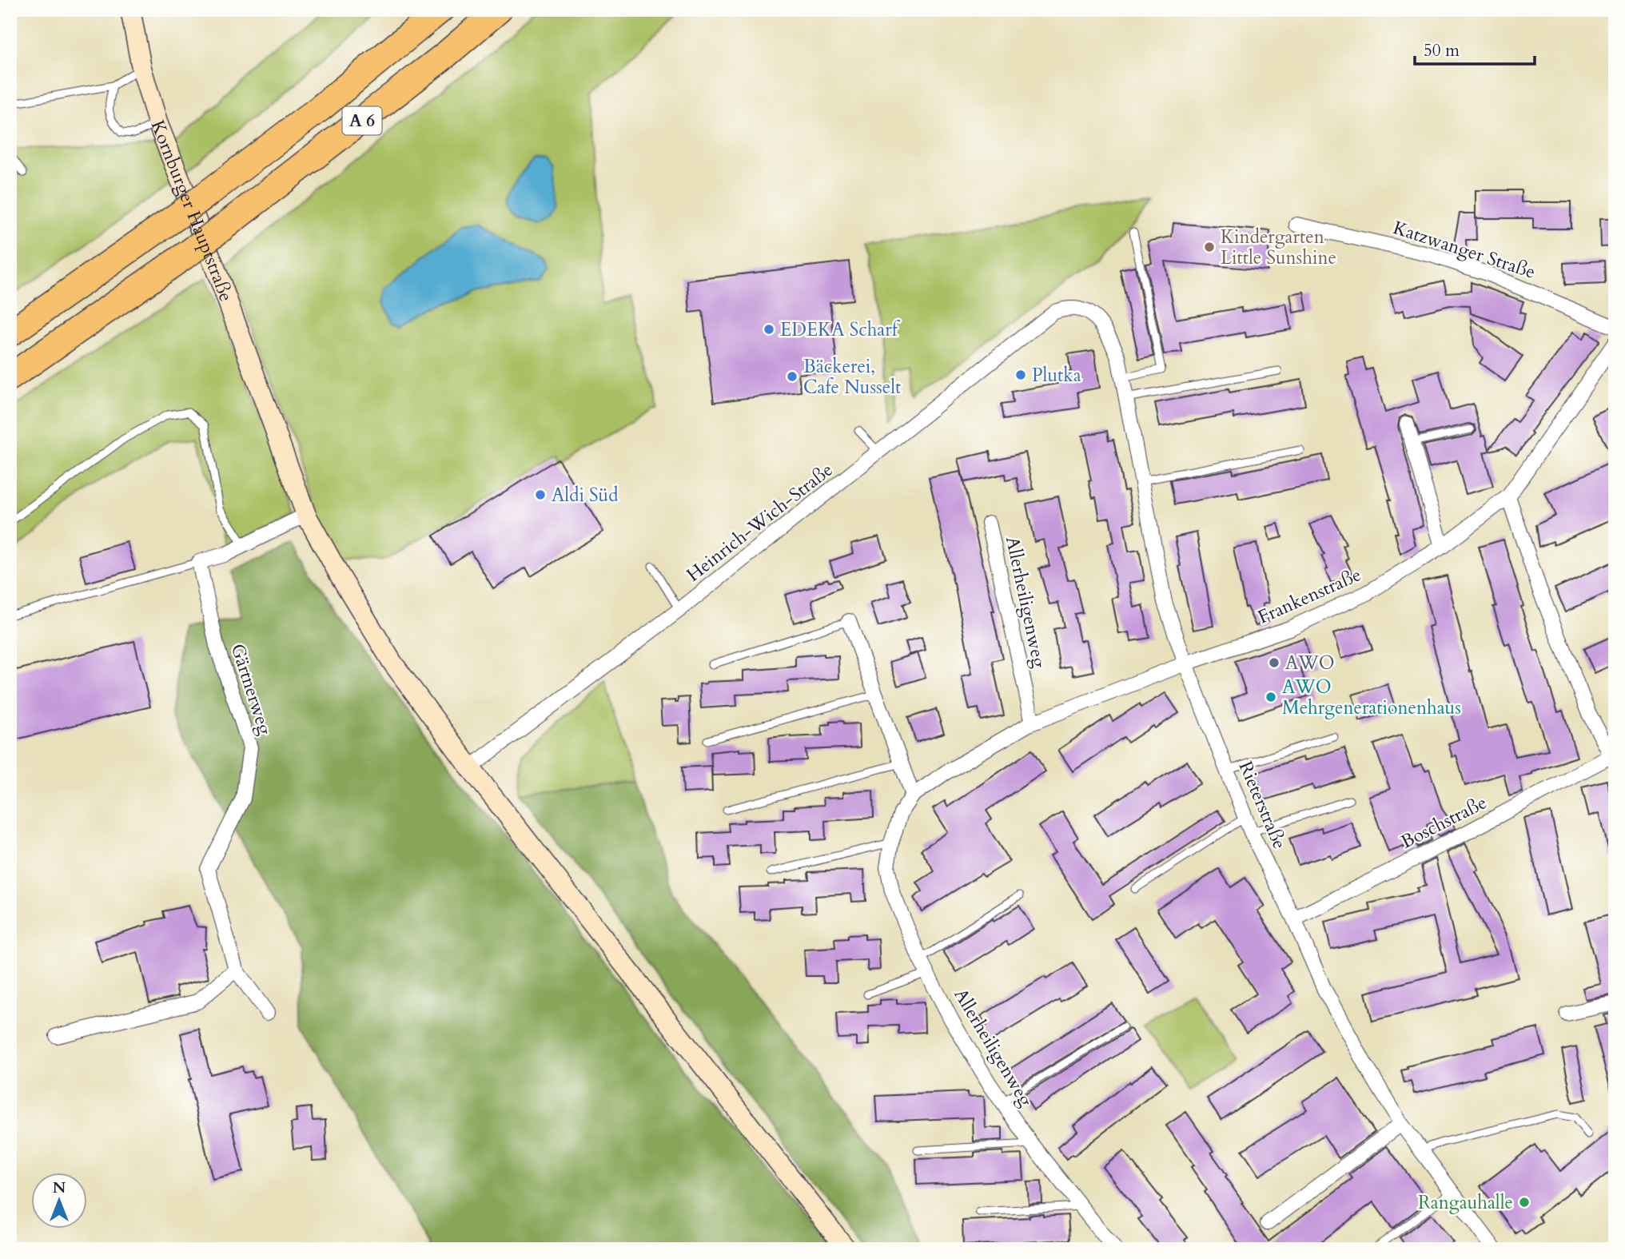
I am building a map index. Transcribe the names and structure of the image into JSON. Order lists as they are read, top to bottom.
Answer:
{
  "streets": {
    "highway": ["A 6"],
    "main road": ["Kornburger Hauptstraße"],
    "street": [
      "Katzwanger Straße",
      "Heinrich-Wich-Straße",
      "Frankenstraße",
      "Allerheiligenweg",
      "Gärtnerweg",
      "Rieterstraße",
      "Boschstraße"
    ]
  },
  "crossings": [
    ["Kornburger Hauptstraße", "Heinrich-Wich-Straße"],
    ["Heinrich-Wich-Straße", "Rieterstraße"],
    ["Frankenstraße", "Allerheiligenweg"],
    ["Frankenstraße", "Rieterstraße"],
    ["Allerheiligenweg", "Rieterstraße"],
    ["Rieterstraße", "Boschstraße"]
  ],
  "places": [
    "Kindergarten Little Sunshine",
    "EDEKA Scharf",
    "Plutka",
    "Bäckerei, Cafe Nusselt",
    "Aldi Süd",
    "AWO",
    "AWO Mehrgenerationenhaus",
    "Rangauhalle"
  ],
  "scale_bar": "50 m",
  "north": "top"
}
